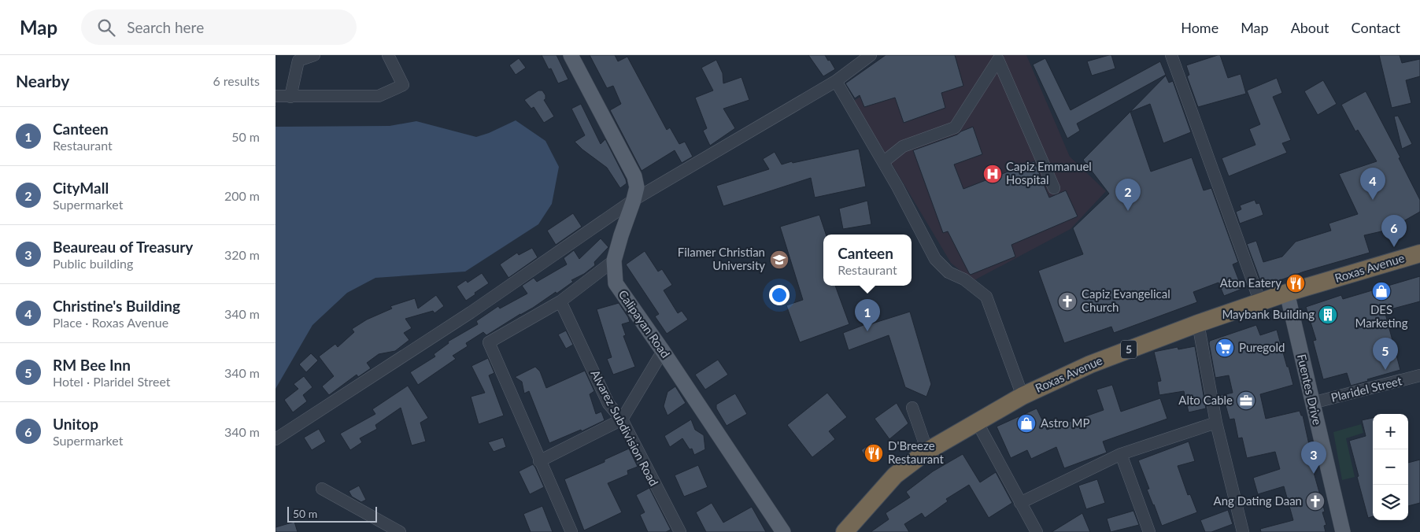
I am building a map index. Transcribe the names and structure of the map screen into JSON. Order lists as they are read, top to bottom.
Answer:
{
  "streets": {
    "highway": ["Roxas Avenue", "5"],
    "main road": ["Calipayan Road", "Fuentes Drive"],
    "street": ["Plaridel Street", "Alvarez Subdivision Road"]
  },
  "crossings": [
    ["Roxas Avenue", "Fuentes Drive"],
    ["Fuentes Drive", "Plaridel Street"]
  ],
  "places": {
    "hospital": ["Capiz Emmanuel Hospital"],
    "school or university": ["Filamer Christian University"],
    "restaurant": ["Aton Eatery", "D'Breeze Restaurant"],
    "shop": ["DES Marketing", "Astro MP"],
    "church": ["Capiz Evangelical Church", "Ang Dating Daan"],
    "building": ["Maybank Building"],
    "supermarket": ["Puregold"],
    "office": ["Alto Cable"]
  },
  "scale_bar": "50 m",
  "page": {
    "header": "Map",
    "search": "Search here",
    "nav": [
      "Home",
      "Map",
      "About",
      "Contact"
    ],
    "heading": ["Nearby", "6 results"],
    "list": [
      {
        "mark": "1",
        "name": "Canteen",
        "note": "Restaurant",
        "value": "50 m"
      },
      {
        "mark": "2",
        "name": "CityMall",
        "note": "Supermarket",
        "value": "200 m"
      },
      {
        "mark": "3",
        "name": "Beaureau of Treasury",
        "note": "Public building",
        "value": "320 m"
      },
      {
        "mark": "4",
        "name": "Christine's Building",
        "note": "Place · Roxas Avenue",
        "value": "340 m"
      },
      {
        "mark": "5",
        "name": "RM Bee Inn",
        "note": "Hotel · Plaridel Street",
        "value": "340 m"
      },
      {
        "mark": "6",
        "name": "Unitop",
        "note": "Supermarket",
        "value": "340 m"
      }
    ],
    "pins": [
      "4",
      "2",
      "6",
      "1",
      "5",
      "3"
    ],
    "popup": ["Canteen", "Restaurant"],
    "map_buttons": ["+", "−"],
    "scale": "50 m"
  }
}
